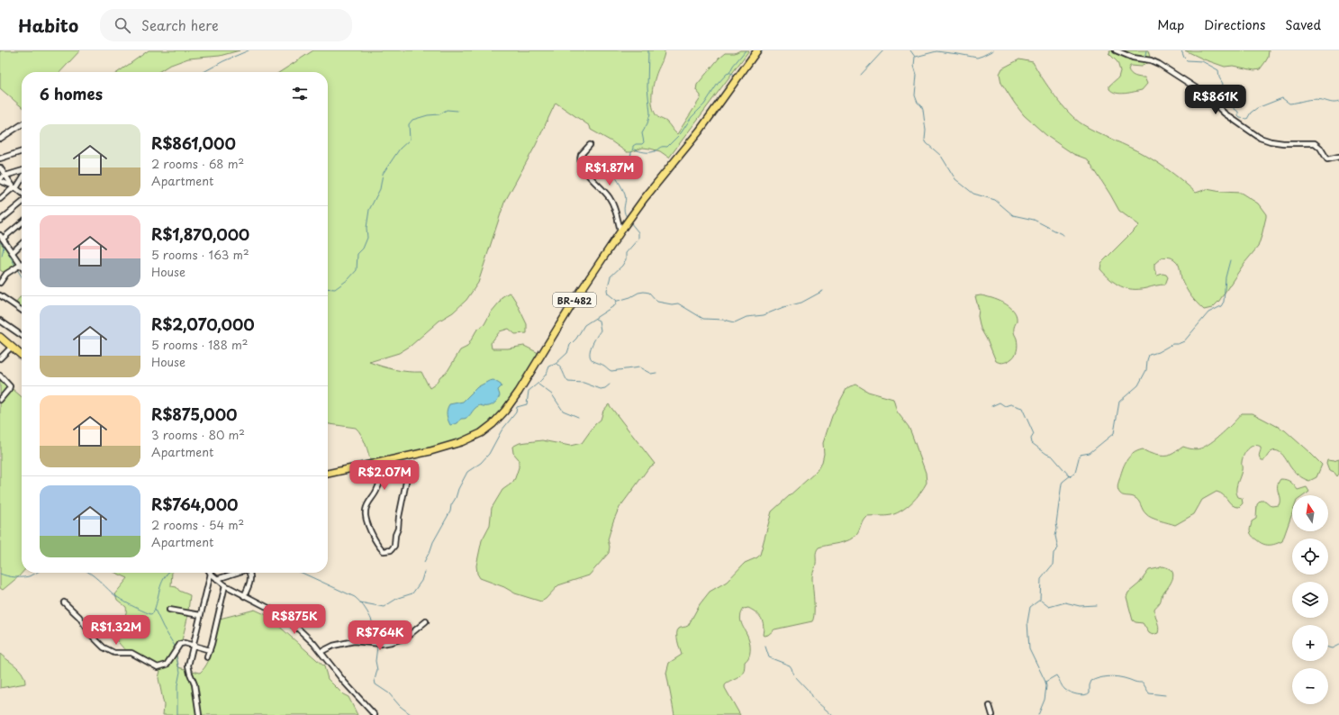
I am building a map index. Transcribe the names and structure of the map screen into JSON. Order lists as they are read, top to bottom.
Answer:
{
  "streets": {
    "highway": ["BR-482"]
  },
  "north": "top",
  "page": {
    "header": "Habito",
    "search": "Search here",
    "nav": ["Map", "Directions", "Saved"],
    "heading": "6 homes",
    "price": [
      "R$861K",
      "R$1.87M",
      "R$2.07M",
      "R$875K",
      "R$1.32M",
      "R$764K"
    ],
    "list": [
      {
        "name": "R$861,000",
        "note": "2 rooms · 68 m² · Apartment"
      },
      {
        "name": "R$1,870,000",
        "note": "5 rooms · 163 m² · House"
      },
      {
        "name": "R$2,070,000",
        "note": "5 rooms · 188 m² · House"
      },
      {
        "name": "R$875,000",
        "note": "3 rooms · 80 m² · Apartment"
      },
      {
        "name": "R$764,000",
        "note": "2 rooms · 54 m² · Apartment"
      }
    ],
    "map_buttons": ["+", "−"]
  }
}
